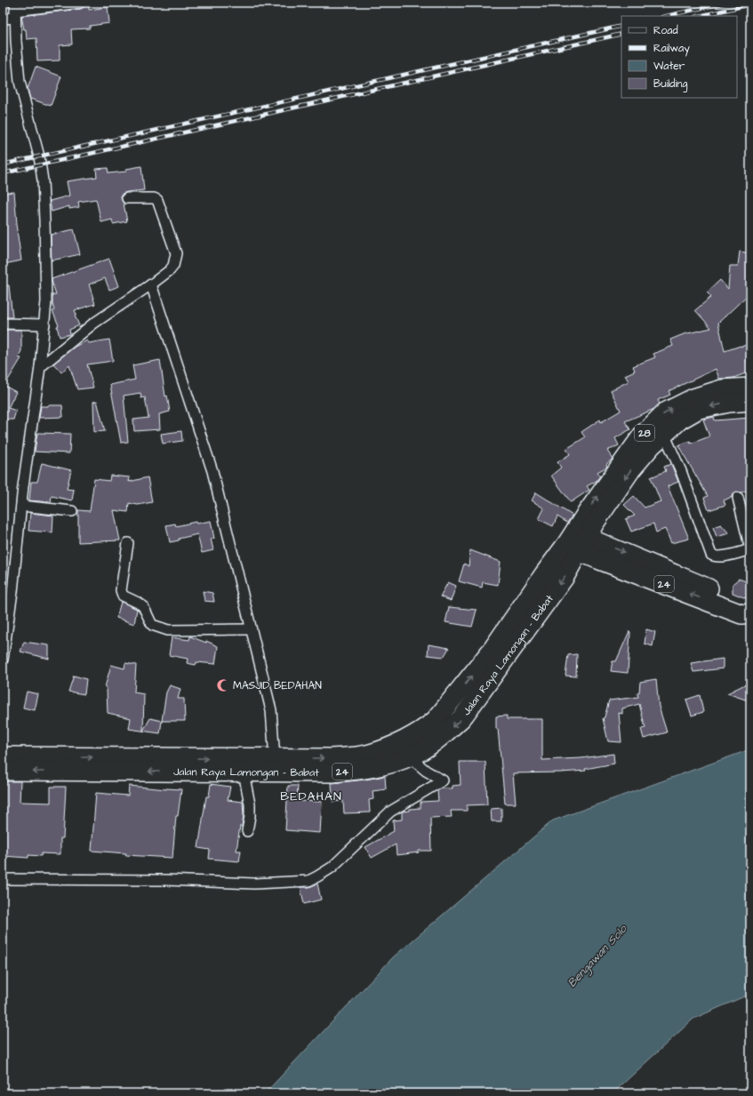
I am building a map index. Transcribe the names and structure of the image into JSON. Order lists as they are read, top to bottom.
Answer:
{
  "streets": {
    "highway": ["28", "24", "Jalan Raya Lamongan - Babat"]
  },
  "crossings": [
    ["28", "24"],
    ["28", "Jalan Raya Lamongan - Babat"],
    ["24", "Jalan Raya Lamongan - Babat"]
  ],
  "districts": ["BEDAHAN"],
  "water": ["Bengawan Solo"],
  "places": {
    "mosque": ["MASJID BEDAHAN"]
  },
  "legend": [
    "Road",
    "Railway",
    "Water",
    "Building"
  ]
}
